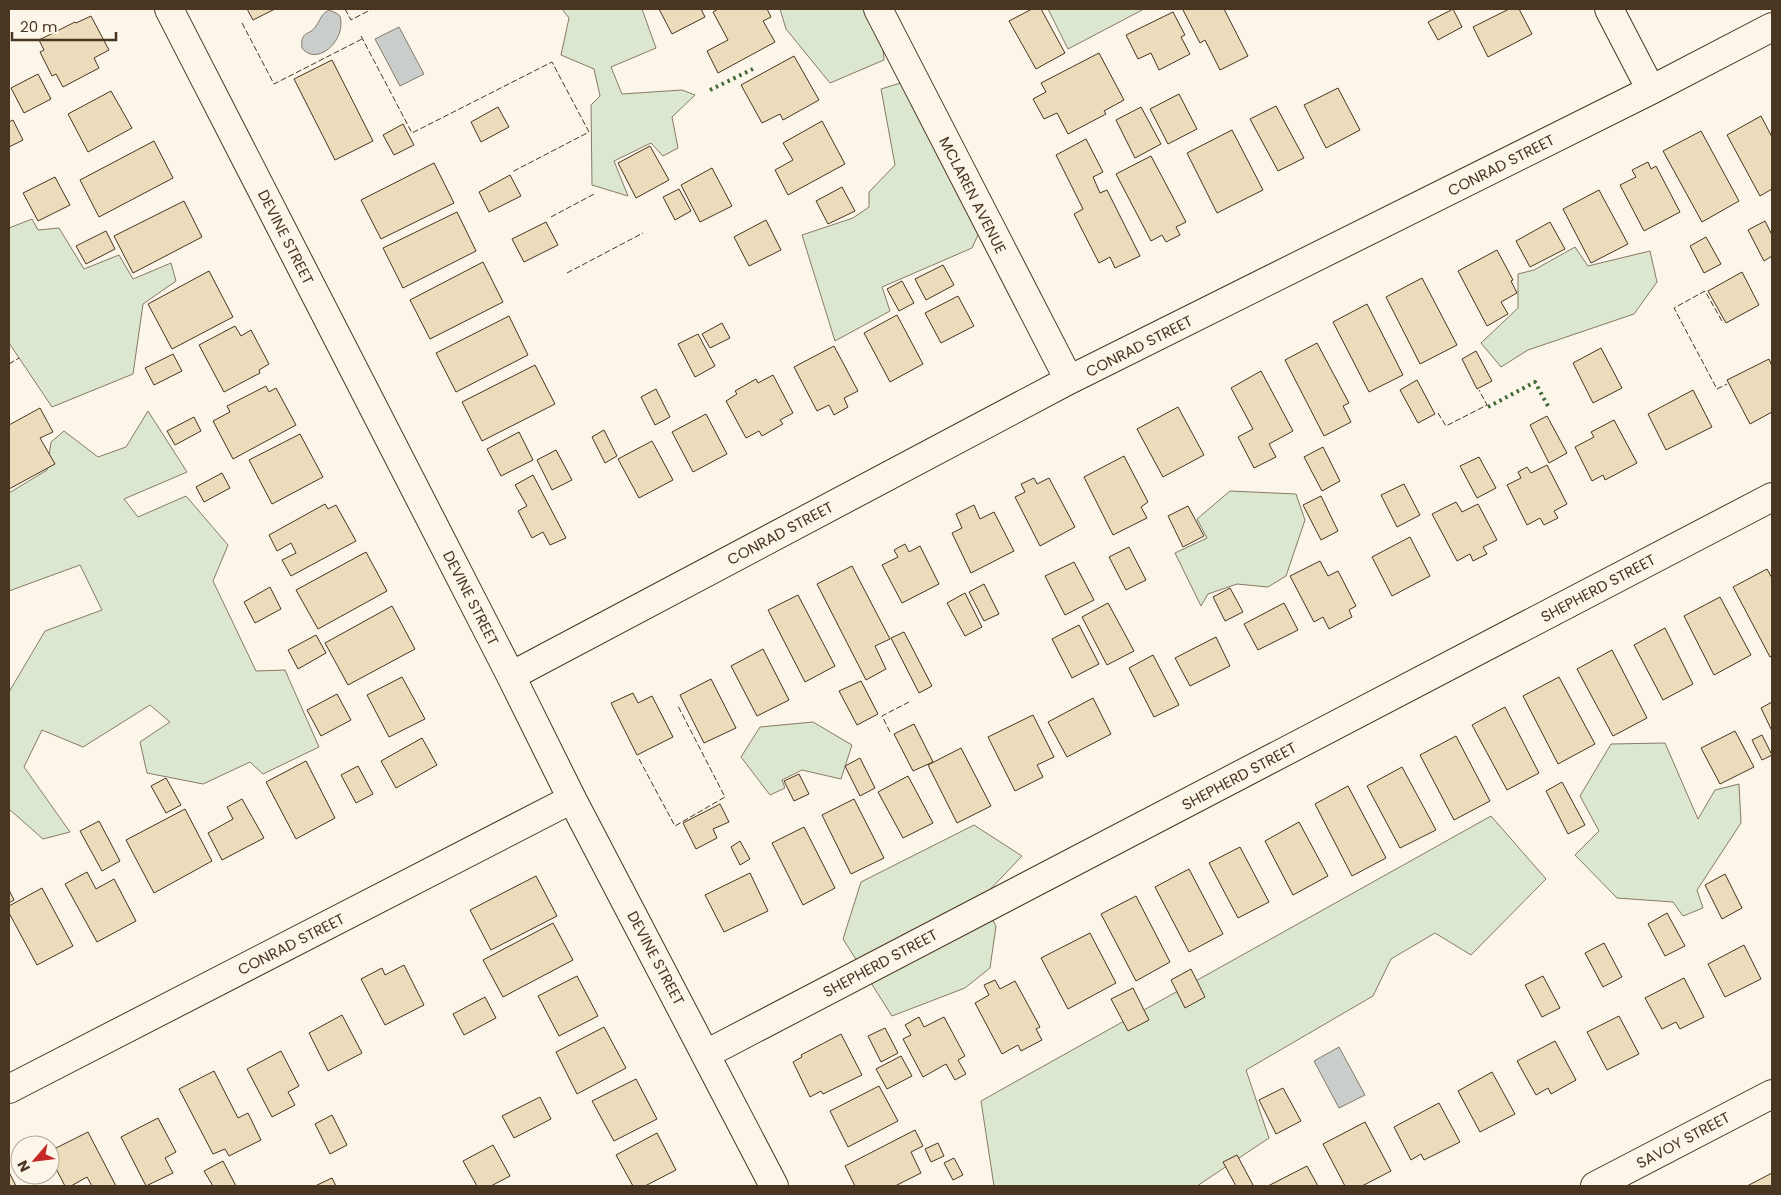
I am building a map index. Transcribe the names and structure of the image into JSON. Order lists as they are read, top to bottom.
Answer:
{
  "streets": {
    "street": [
      "CONRAD STREET",
      "MCLAREN AVENUE",
      "DEVINE STREET",
      "SHEPHERD STREET",
      "SAVOY STREET"
    ]
  },
  "crossings": [
    ["CONRAD STREET", "MCLAREN AVENUE"],
    ["CONRAD STREET", "DEVINE STREET"],
    ["DEVINE STREET", "SHEPHERD STREET"]
  ],
  "scale_bar": "20 m",
  "north": "bottom left"
}
